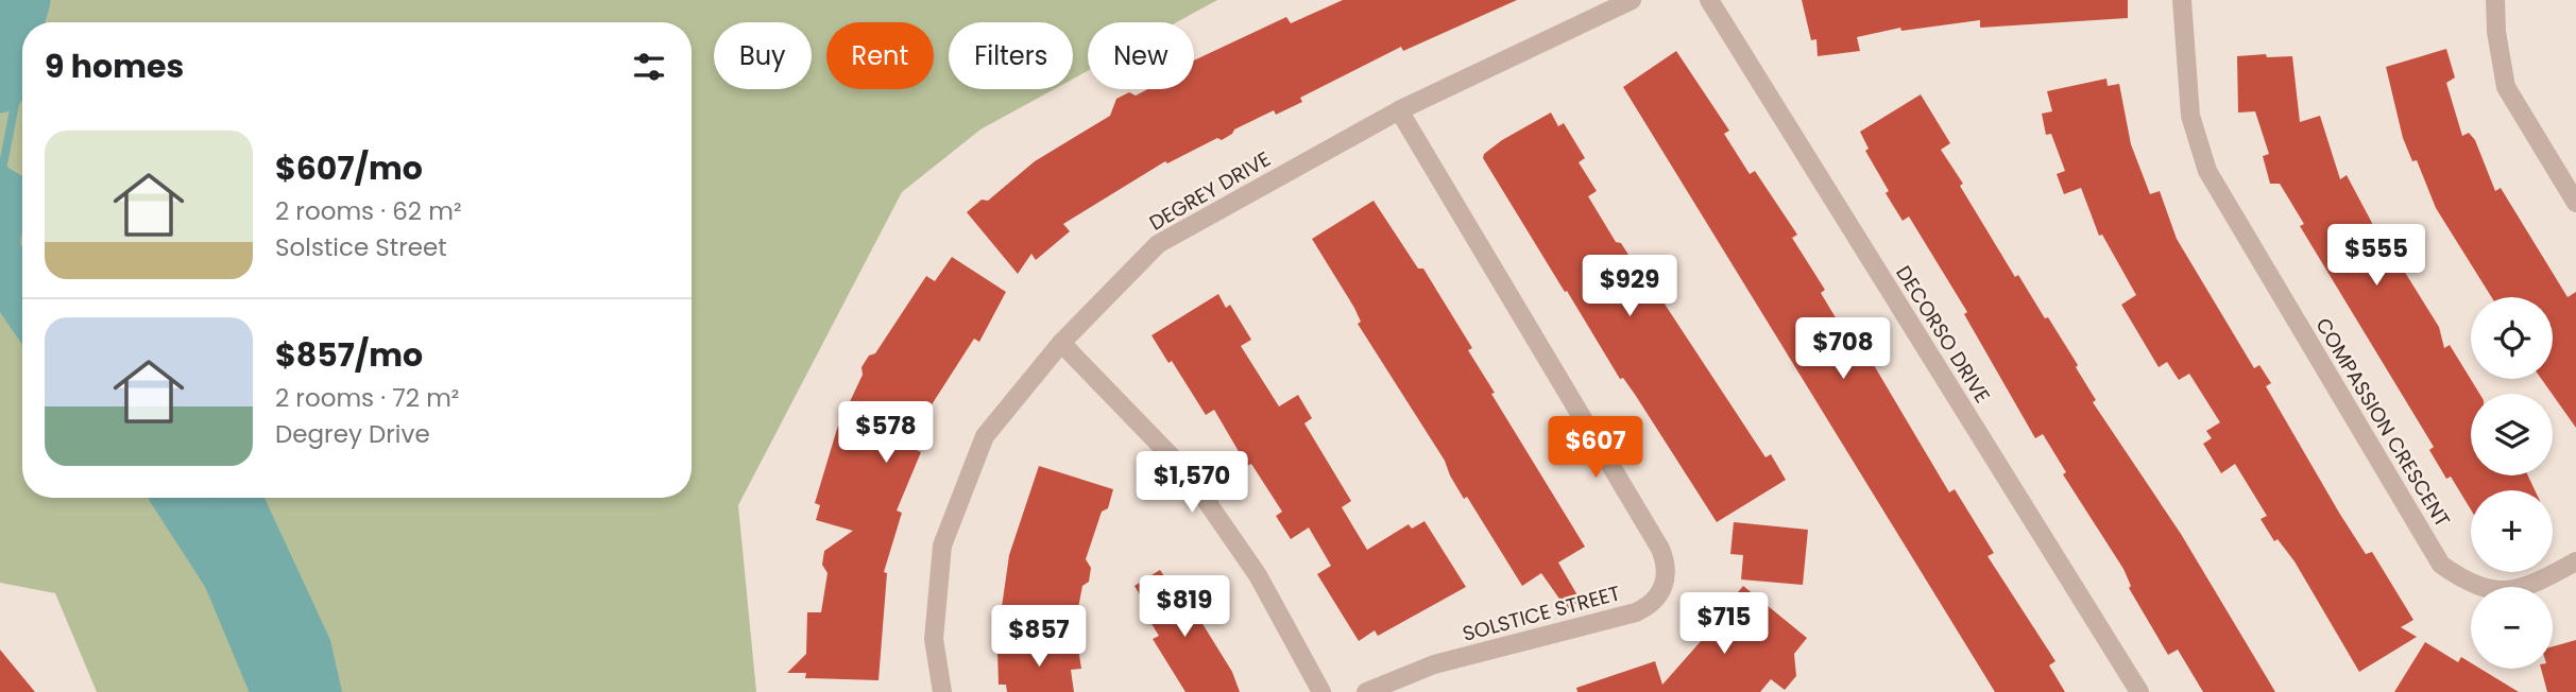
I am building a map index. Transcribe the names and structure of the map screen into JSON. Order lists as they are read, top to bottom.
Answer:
{
  "streets": {
    "street": [
      "DEGREY DRIVE",
      "DECORSO DRIVE",
      "COMPASSION CRESCENT",
      "SOLSTICE STREET"
    ]
  },
  "crossings": [
    ["DEGREY DRIVE", "SOLSTICE STREET"]
  ],
  "page": {
    "chip": [
      "Buy",
      "Rent",
      "Filters",
      "New"
    ],
    "heading": "9 homes",
    "list": [
      {
        "name": "$607/mo",
        "note": "2 rooms · 62 m² · Solstice Street"
      },
      {
        "name": "$857/mo",
        "note": "2 rooms · 72 m² · Degrey Drive"
      }
    ],
    "price": [
      "$555",
      "$929",
      "$708",
      "$578",
      "$607",
      "$1,570",
      "$819",
      "$715",
      "$857"
    ],
    "map_buttons": ["+", "−"]
  }
}
